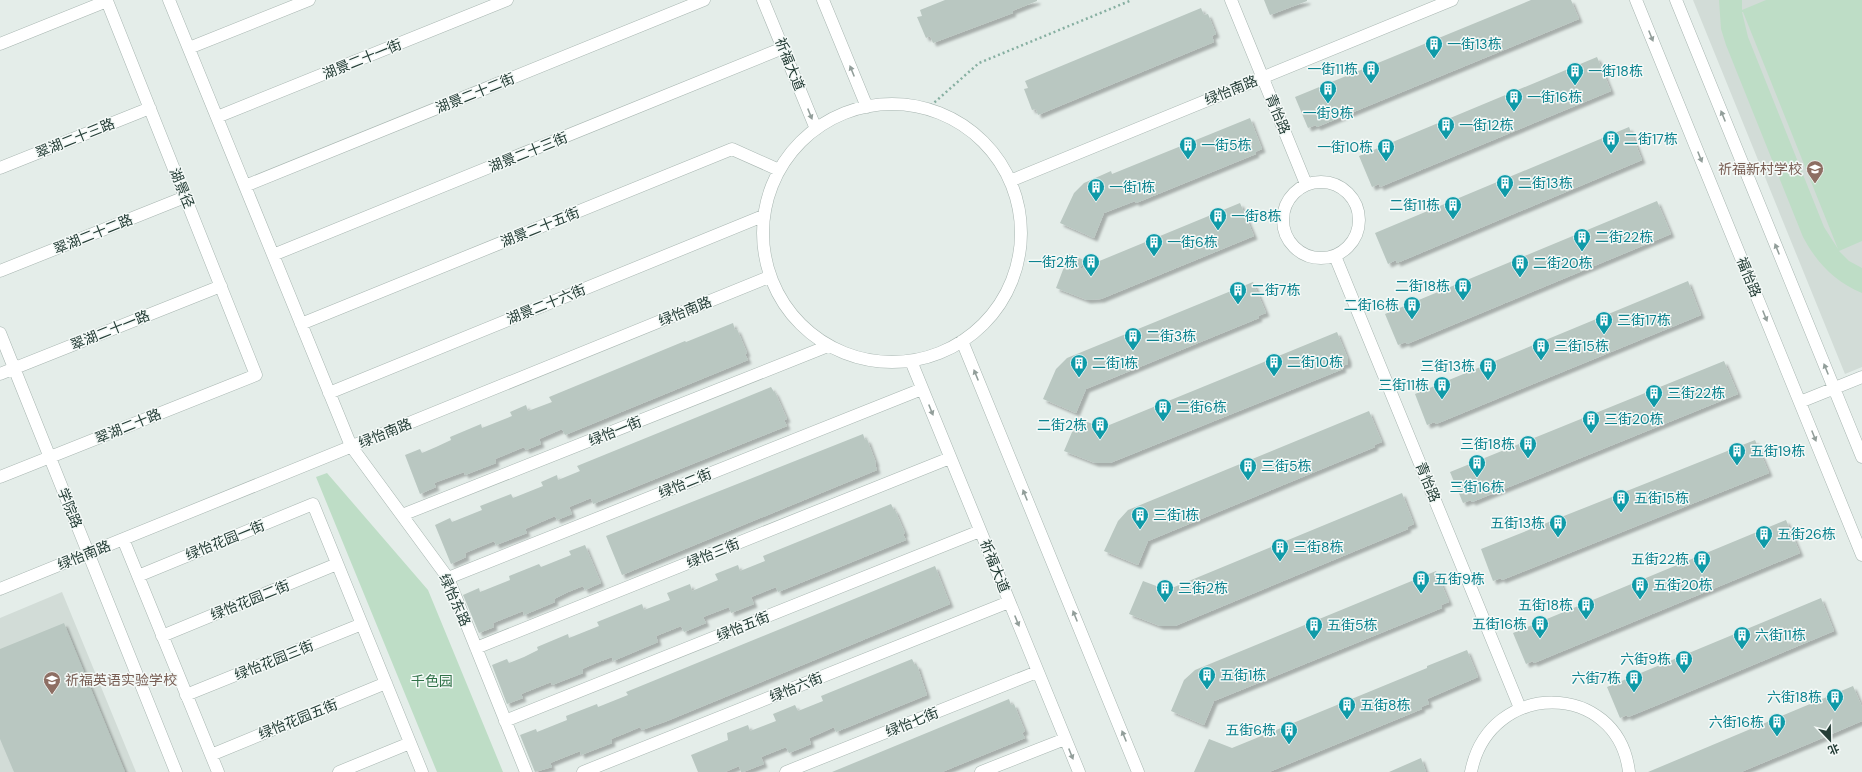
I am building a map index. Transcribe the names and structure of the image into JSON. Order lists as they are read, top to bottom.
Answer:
{
  "streets": {
    "street": [
      "湖景二十一街",
      "祈福大道",
      "绿怡南路",
      "湖景二十二街",
      "青怡路",
      "翠湖二十三路",
      "湖景二十三街",
      "湖景径",
      "湖景二十五街",
      "翠湖二十二路",
      "福怡路",
      "湖景二十六街",
      "翠湖二十一路",
      "翠湖二十路",
      "绿怡一街",
      "绿怡二街",
      "学院路",
      "绿怡花园一街",
      "绿怡三街",
      "绿怡花园二街",
      "绿怡东路",
      "绿怡五街",
      "绿怡花园三街",
      "绿怡六街",
      "绿怡花园五街",
      "绿怡七街"
    ]
  },
  "crossings": [
    ["湖景二十一街", "绿怡东路"],
    ["祈福大道", "湖景二十三街"],
    ["祈福大道", "绿怡二街"],
    ["祈福大道", "绿怡三街"],
    ["祈福大道", "绿怡五街"],
    ["祈福大道", "绿怡六街"],
    ["祈福大道", "绿怡七街"],
    ["绿怡南路", "青怡路"],
    ["绿怡南路", "学院路"],
    ["绿怡南路", "绿怡东路"],
    ["湖景二十二街", "绿怡东路"],
    ["翠湖二十三路", "湖景径"],
    ["湖景二十三街", "绿怡东路"],
    ["湖景径", "翠湖二十二路"],
    ["湖景径", "翠湖二十一路"],
    ["湖景径", "翠湖二十路"],
    ["湖景二十五街", "绿怡东路"],
    ["湖景二十六街", "绿怡东路"],
    ["翠湖二十一路", "学院路"],
    ["翠湖二十路", "学院路"],
    ["绿怡一街", "绿怡东路"],
    ["绿怡二街", "绿怡东路"],
    ["绿怡花园一街", "绿怡花园二街"],
    ["绿怡三街", "绿怡东路"],
    ["绿怡东路", "绿怡五街"]
  ],
  "parks": ["千色园"],
  "places": {
    "building": [
      "一街13栋",
      "一街11栋",
      "一街18栋",
      "一街9栋",
      "一街16栋",
      "一街12栋",
      "二街17栋",
      "一街5栋",
      "一街10栋",
      "二街13栋",
      "一街1栋",
      "二街11栋",
      "一街8栋",
      "二街22栋",
      "一街6栋",
      "一街2栋",
      "二街20栋",
      "二街18栋",
      "二街7栋",
      "二街16栋",
      "三街17栋",
      "二街3栋",
      "三街15栋",
      "二街10栋",
      "二街1栋",
      "三街13栋",
      "三街11栋",
      "三街22栋",
      "二街6栋",
      "三街20栋",
      "二街2栋",
      "三街18栋",
      "五街19栋",
      "三街16栋",
      "三街5栋",
      "五街15栋",
      "三街1栋",
      "五街13栋",
      "五街26栋",
      "三街8栋",
      "五街22栋",
      "五街9栋",
      "五街20栋",
      "三街2栋",
      "五街18栋",
      "五街16栋",
      "五街5栋",
      "六街11栋",
      "六街9栋",
      "五街1栋",
      "六街7栋",
      "六街18栋",
      "五街8栋",
      "六街16栋",
      "五街6栋"
    ],
    "school or university": ["祈福新村学校", "祈福英语实验学校"]
  },
  "north": "bottom"
}
